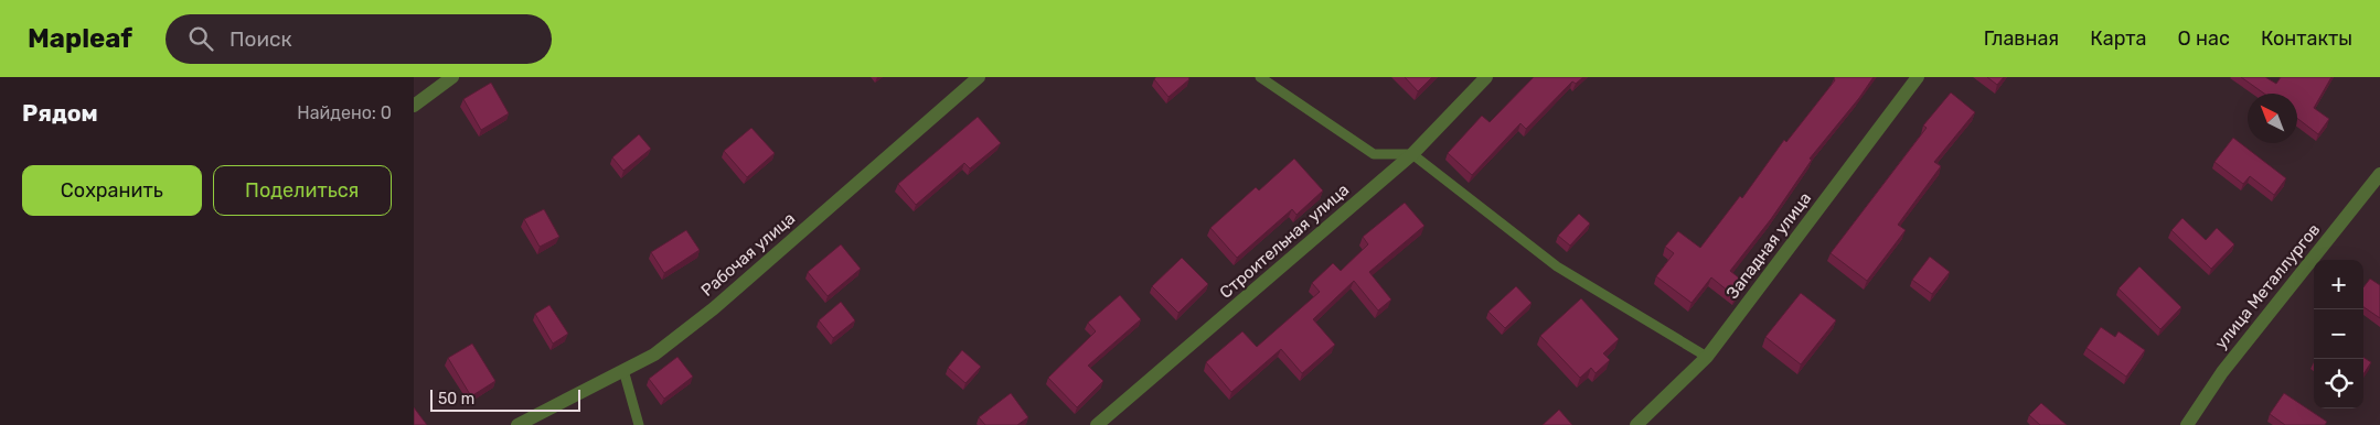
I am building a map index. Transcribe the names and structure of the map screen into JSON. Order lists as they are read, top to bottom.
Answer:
{
  "streets": {
    "street": [
      "Строительная улица",
      "Западная улица",
      "Рабочая улица",
      "улица Металлургов"
    ]
  },
  "scale_bar": "50 m",
  "north": "top left",
  "page": {
    "header": "Mapleaf",
    "search": "Поиск",
    "nav": [
      "Главная",
      "Карта",
      "О нас",
      "Контакты"
    ],
    "heading": ["Рядом", "Найдено: 0"],
    "buttons": ["Сохранить", "Поделиться"],
    "map_buttons": ["+", "−"],
    "scale": "50 m"
  }
}
